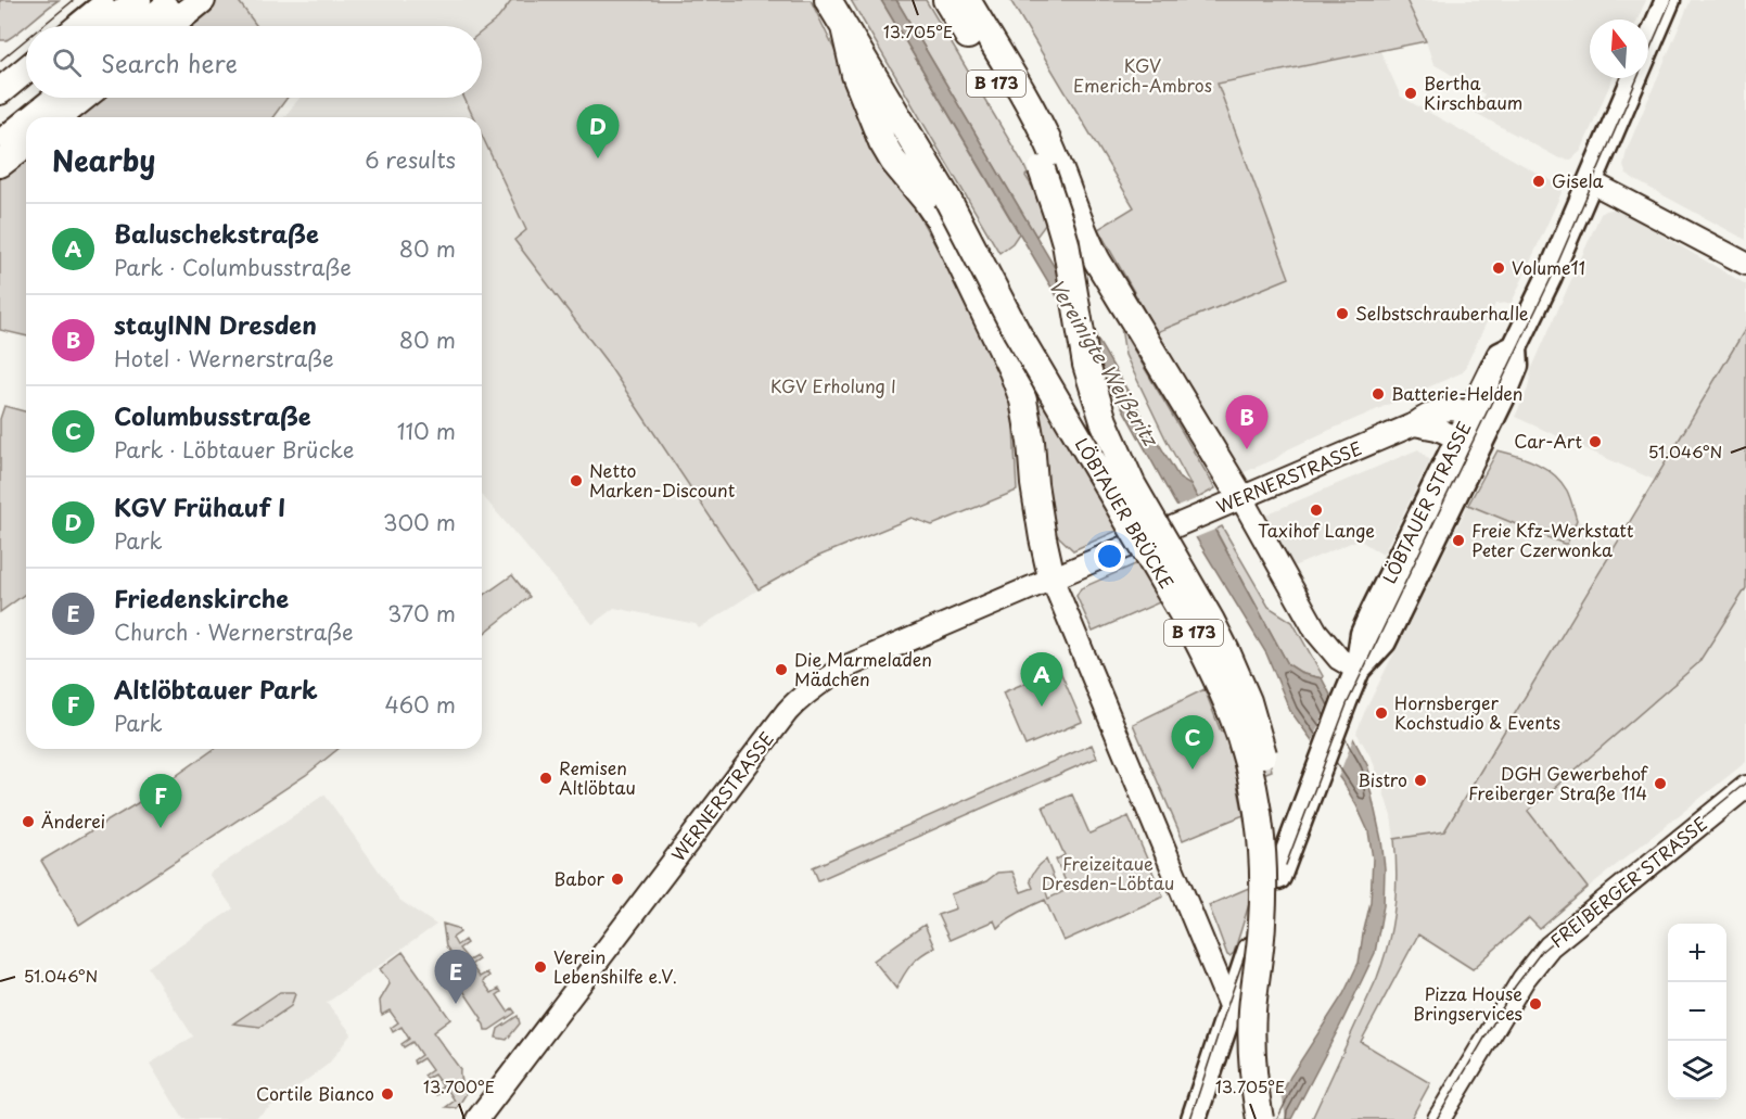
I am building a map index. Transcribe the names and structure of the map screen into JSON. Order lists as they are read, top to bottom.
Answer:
{
  "streets": {
    "main road": ["B 173", "LÖBTAUER STRASSE", "LÖBTAUER BRÜCKE"],
    "street": ["WERNERSTRASSE", "FREIBERGER STRASSE"]
  },
  "crossings": [
    ["B 173", "LÖBTAUER BRÜCKE"],
    ["WERNERSTRASSE", "LÖBTAUER STRASSE"]
  ],
  "water": ["Vereinigte Weißeritz"],
  "parks": ["KGV Emerich-Ambros", "KGV Erholung I", "Freizeitaue Dresden-Löbtau"],
  "places": [
    "Bertha Kirschbaum",
    "Gisela",
    "Volume11",
    "Selbstschrauberhalle",
    "Batterie-Helden",
    "Car-Art",
    "Netto Marken-Discount",
    "Taxihof Lange",
    "Freie Kfz-Werkstatt Peter Czerwonka",
    "Die Marmeladen Mädchen",
    "Hornsberger Kochstudio & Events",
    "Remisen Altlöbtau",
    "Bistro",
    "DGH Gewerbehof Freiberger Straße 114",
    "Änderei",
    "Babor",
    "Verein Lebenshilfe e.V.",
    "Pizza House Bringservices",
    "Cortile Bianco"
  ],
  "north": "top",
  "page": {
    "search": "Search here",
    "pins": [
      "D",
      "B",
      "A",
      "C",
      "F",
      "E"
    ],
    "heading": ["Nearby", "6 results"],
    "list": [
      {
        "mark": "A",
        "name": "Baluschekstraße",
        "note": "Park · Columbusstraße",
        "value": "80 m"
      },
      {
        "mark": "B",
        "name": "stayINN Dresden",
        "note": "Hotel · Wernerstraße",
        "value": "80 m"
      },
      {
        "mark": "C",
        "name": "Columbusstraße",
        "note": "Park · Löbtauer Brücke",
        "value": "110 m"
      },
      {
        "mark": "D",
        "name": "KGV Frühauf I",
        "note": "Park",
        "value": "300 m"
      },
      {
        "mark": "E",
        "name": "Friedenskirche",
        "note": "Church · Wernerstraße",
        "value": "370 m"
      },
      {
        "mark": "F",
        "name": "Altlöbtauer Park",
        "note": "Park",
        "value": "460 m"
      }
    ],
    "map_buttons": ["+", "−"]
  },
  "coordinates": ["13.705°E", "51.046°N", "13.700°E"]
}
